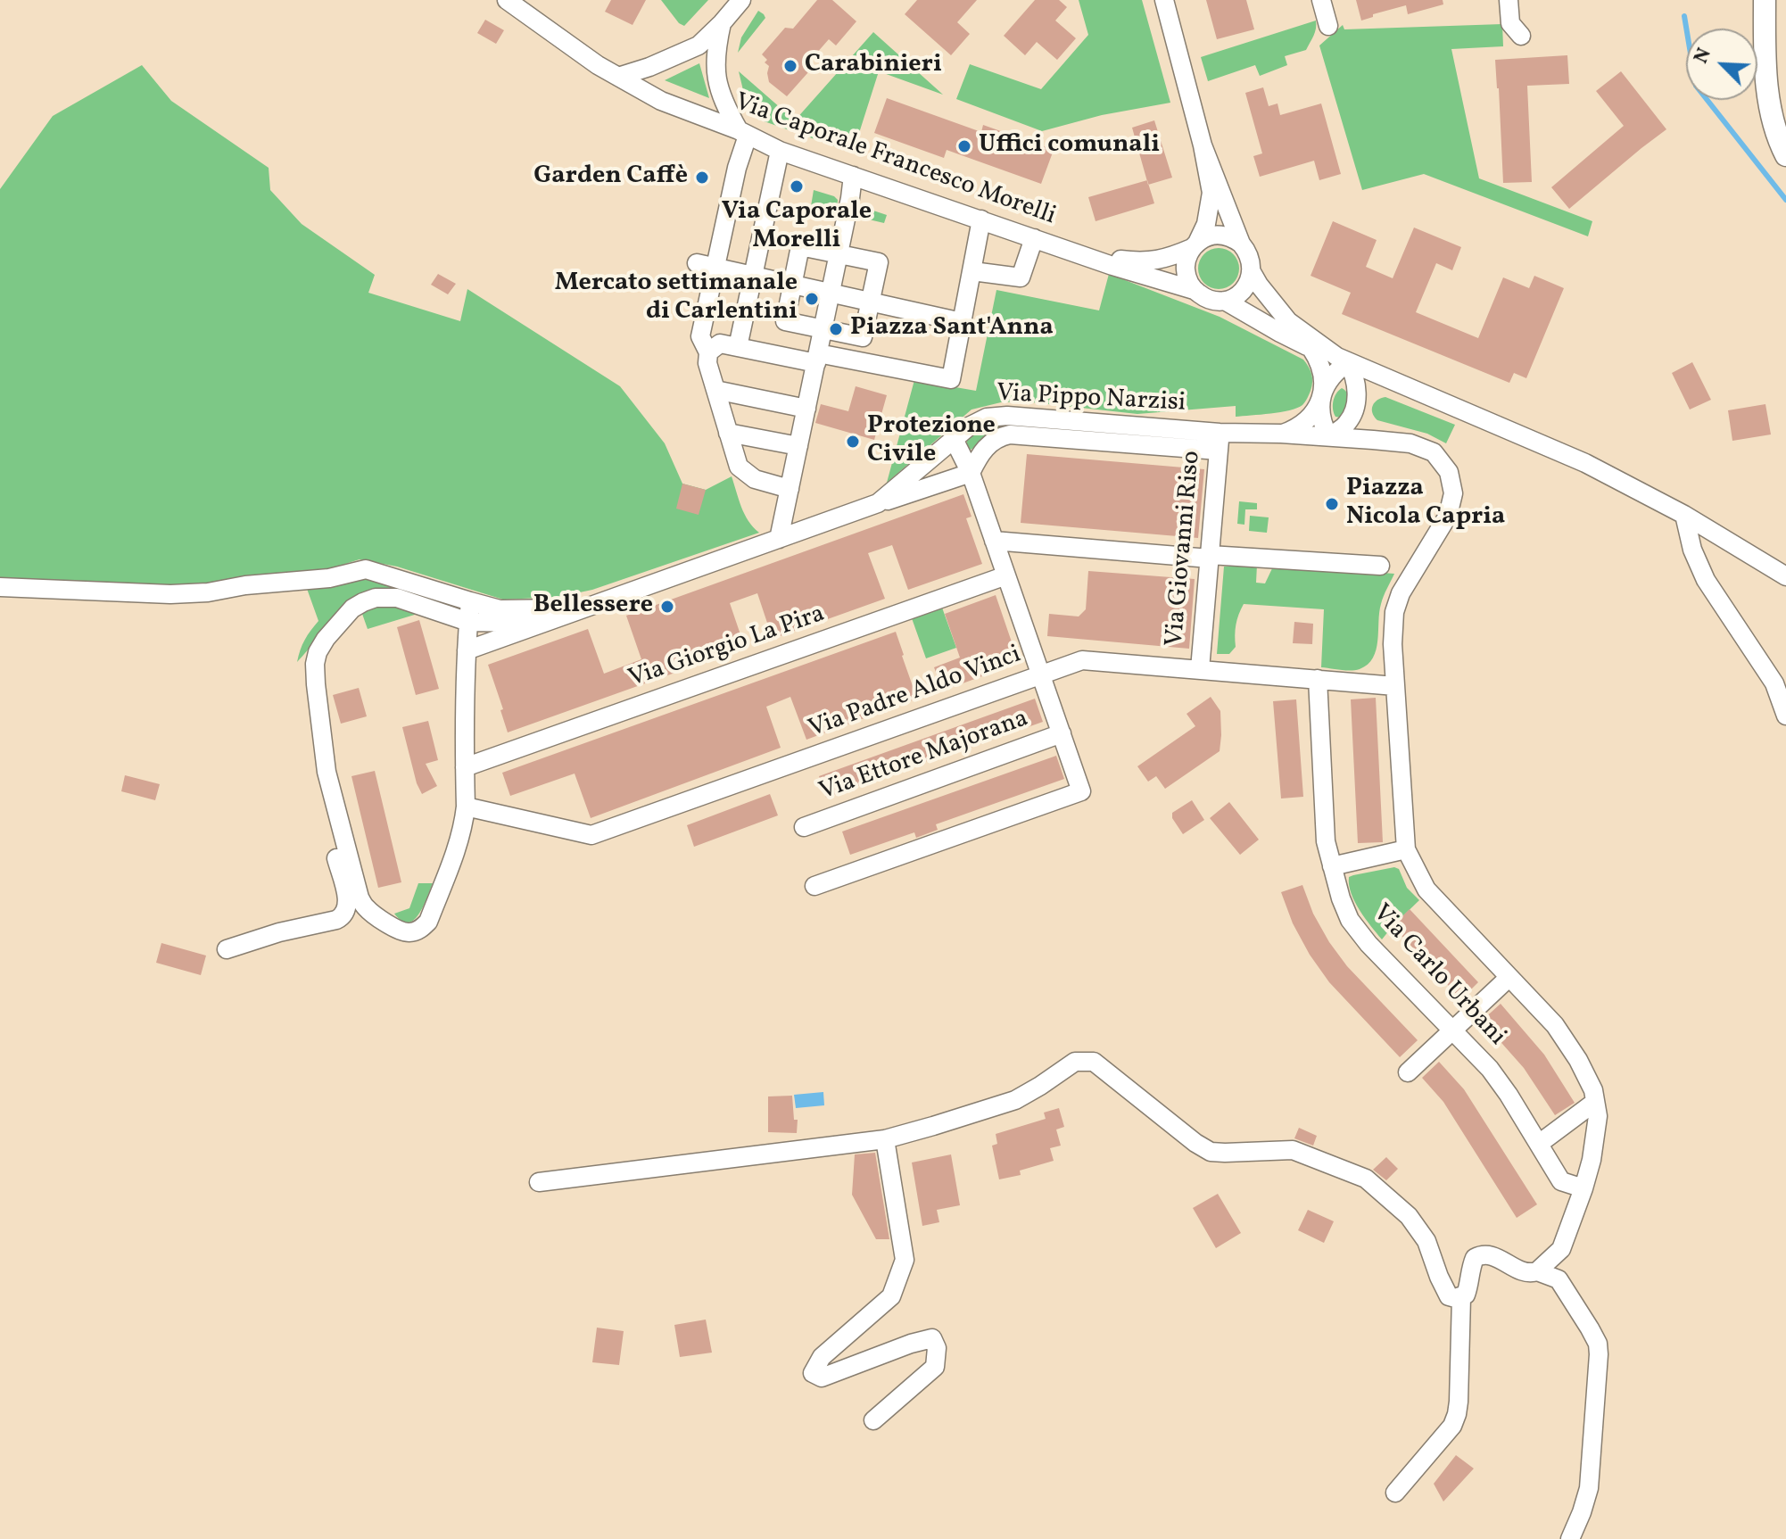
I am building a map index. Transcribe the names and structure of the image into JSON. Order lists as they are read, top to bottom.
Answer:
{
  "streets": {
    "street": [
      "Via Caporale Francesco Morelli",
      "Via Pippo Narzisi",
      "Via Giovanni Riso",
      "Via Giorgio La Pira",
      "Via Padre Aldo Vinci",
      "Via Ettore Majorana",
      "Via Carlo Urbani"
    ]
  },
  "crossings": [
    ["Via Pippo Narzisi", "Via Giovanni Riso"],
    ["Via Pippo Narzisi", "Via Padre Aldo Vinci"],
    ["Via Giovanni Riso", "Via Padre Aldo Vinci"],
    ["Via Padre Aldo Vinci", "Via Carlo Urbani"]
  ],
  "places": [
    "Carabinieri",
    "Uffici comunali",
    "Garden Caffè",
    "Via Caporale Morelli",
    "Mercato settimanale di Carlentini",
    "Piazza Sant'Anna",
    "Protezione Civile",
    "Piazza Nicola Capria",
    "Bellessere"
  ],
  "north": "top left"
}
